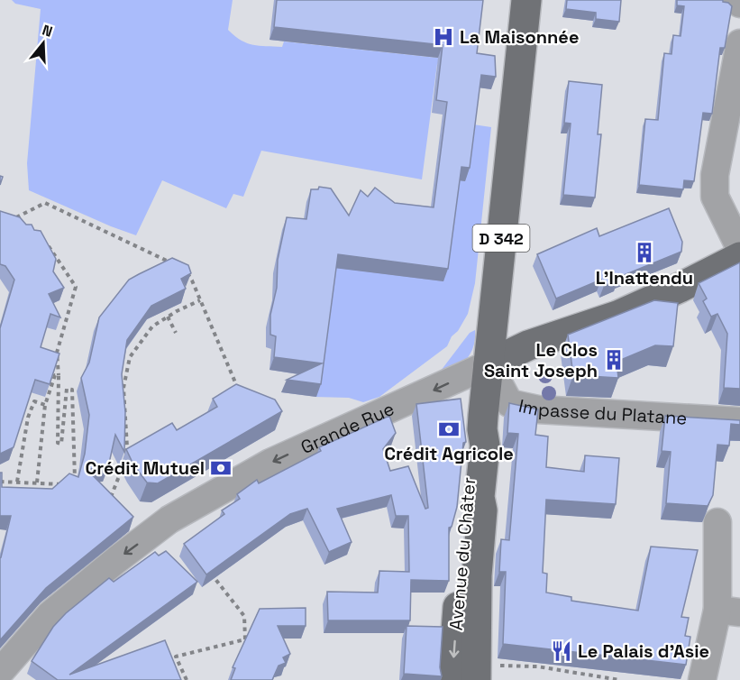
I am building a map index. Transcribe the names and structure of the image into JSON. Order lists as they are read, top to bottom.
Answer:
{
  "streets": {
    "main road": ["D 342", "Grande Rue", "Avenue du Châter"],
    "street": ["Impasse du Platane"]
  },
  "crossings": [
    ["Impasse du Platane", "Grande Rue"],
    ["Impasse du Platane", "Avenue du Châter"],
    ["Grande Rue", "Avenue du Châter"]
  ],
  "one_way": ["Grande Rue"],
  "places": {
    "hospital": ["La Maisonnée"],
    "building": ["L'Inattendu", "Le Clos Saint Joseph"],
    "bank": ["Crédit Agricole", "Crédit Mutuel"],
    "restaurant": ["Le Palais d'Asie"]
  },
  "north": "top"
}
